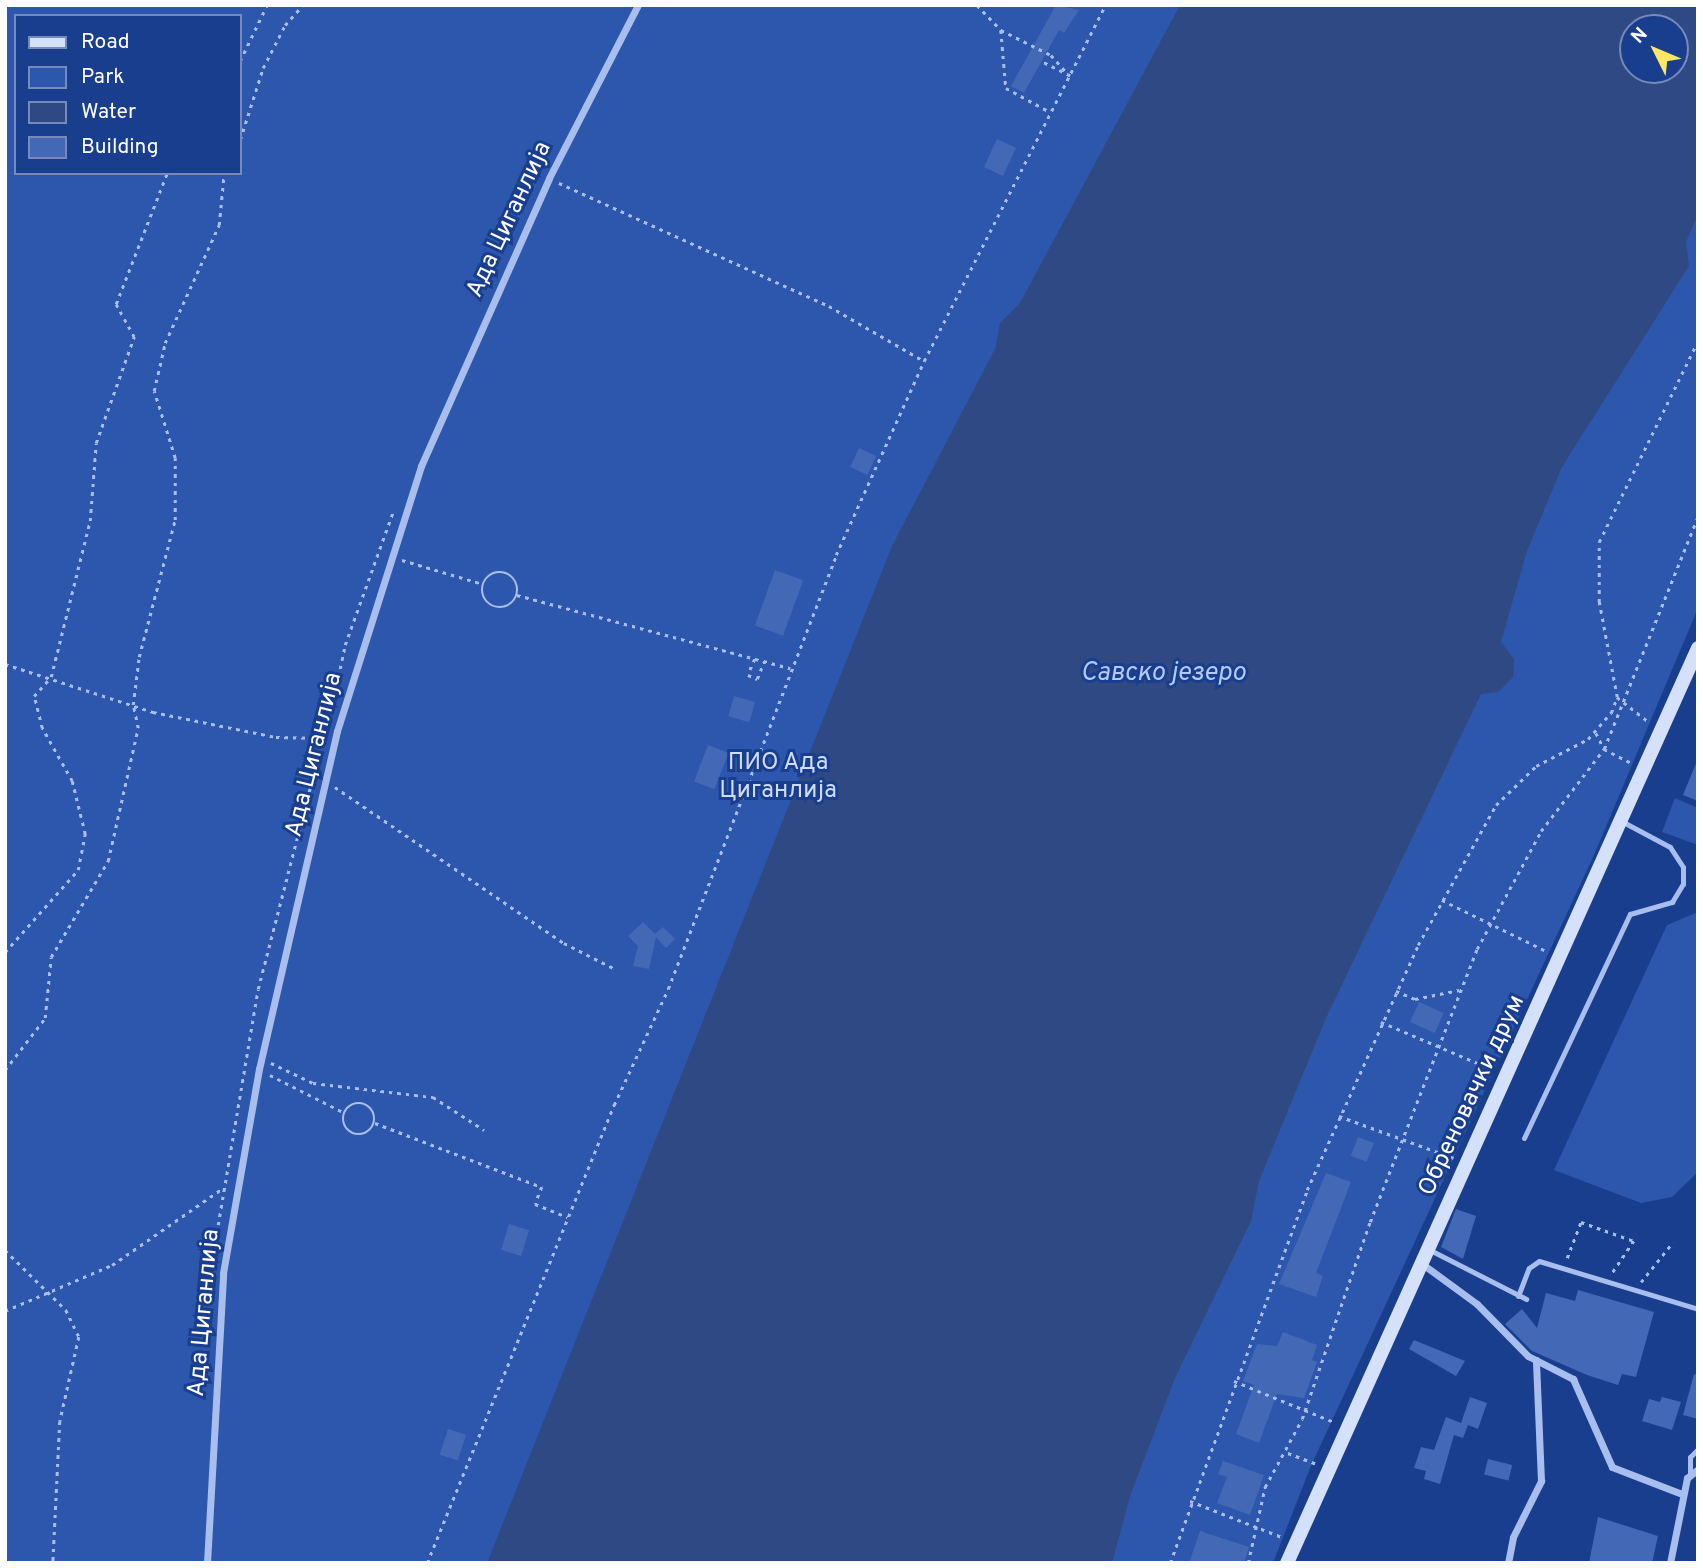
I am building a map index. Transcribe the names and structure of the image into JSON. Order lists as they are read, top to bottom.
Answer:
{
  "streets": {
    "street": ["Ада Циганлија", "Обреновачки друм"]
  },
  "water": ["Савско језеро"],
  "parks": ["ПИО Ада Циганлија"],
  "legend": [
    "Road",
    "Park",
    "Water",
    "Building"
  ],
  "north": "top left"
}
